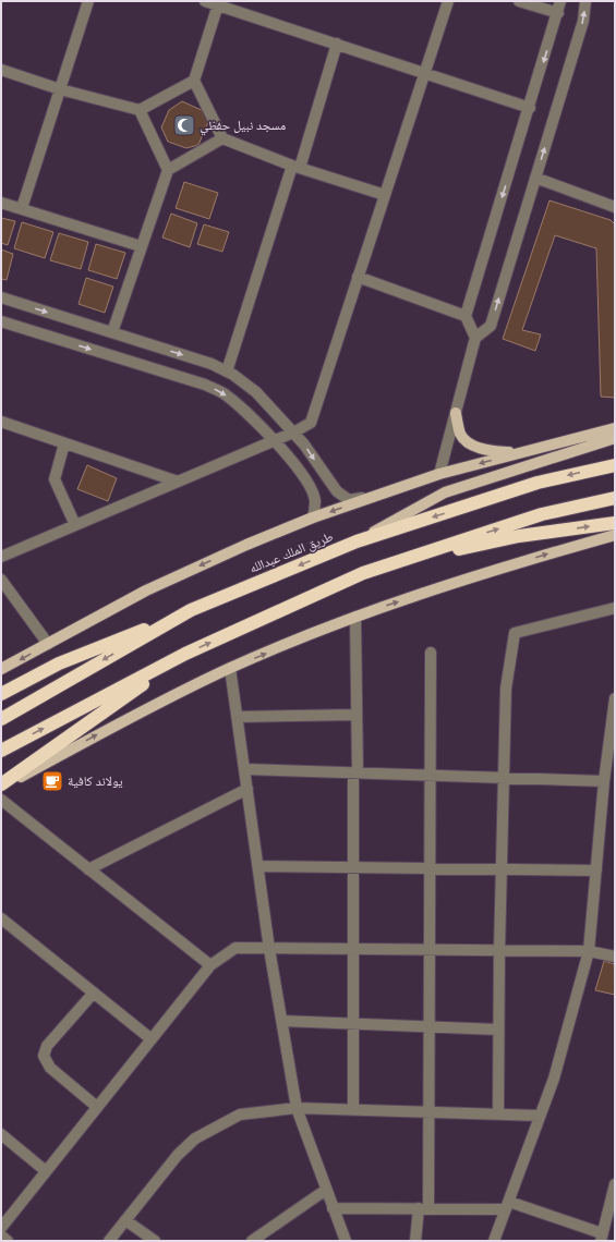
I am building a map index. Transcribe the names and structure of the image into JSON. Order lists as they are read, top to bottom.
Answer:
{
  "streets": {
    "highway": ["طريق الملك عبدالله"]
  },
  "places": {
    "mosque": ["مسجد نبيل حفظي"],
    "cafe": ["يولاند كافية"]
  }
}
